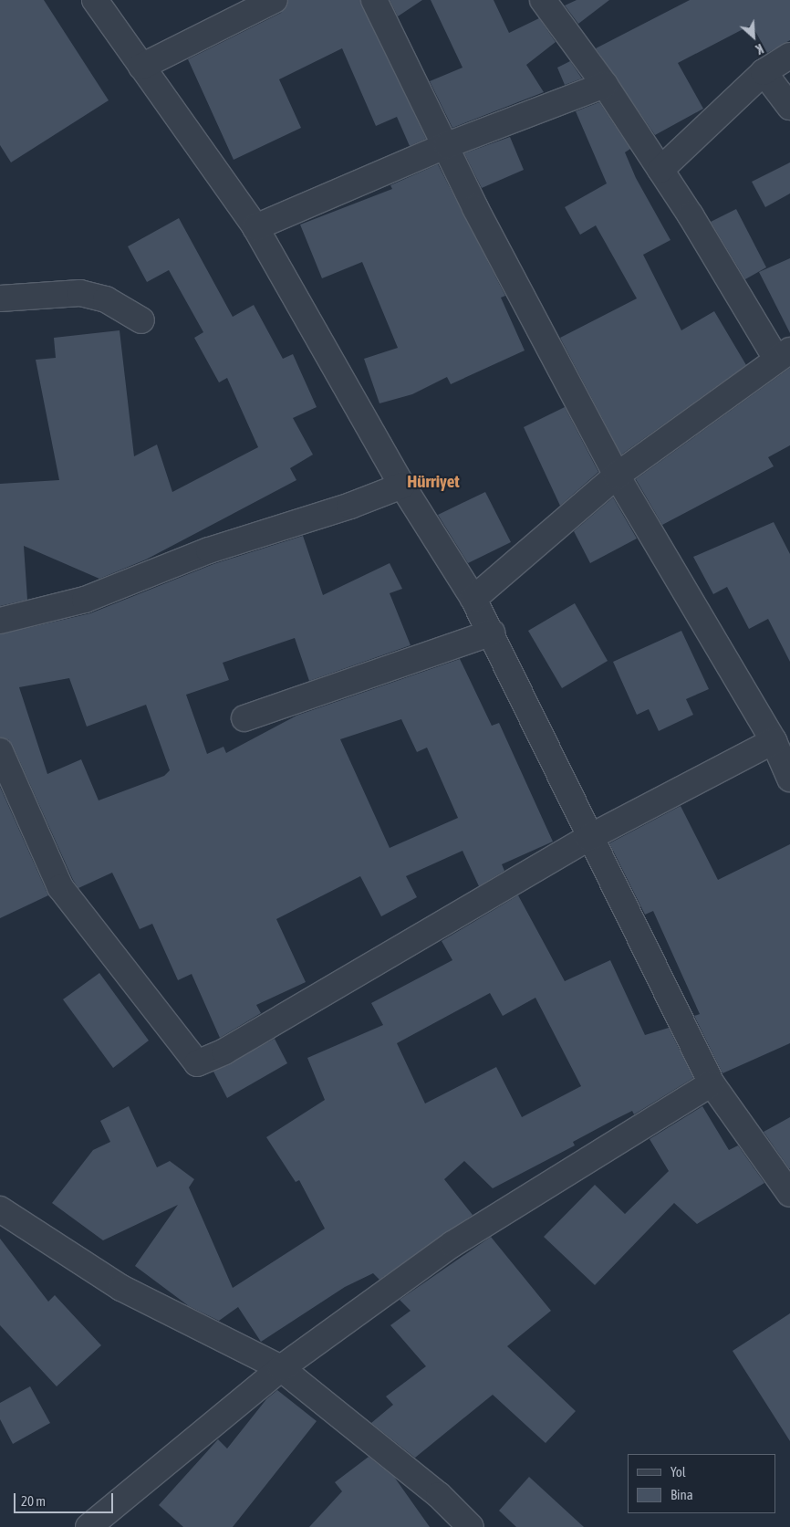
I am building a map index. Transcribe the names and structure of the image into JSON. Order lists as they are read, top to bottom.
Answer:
{
  "districts": ["Hürriyet"],
  "legend": ["Yol", "Bina"],
  "scale_bar": "20 m",
  "north": "bottom right"
}
